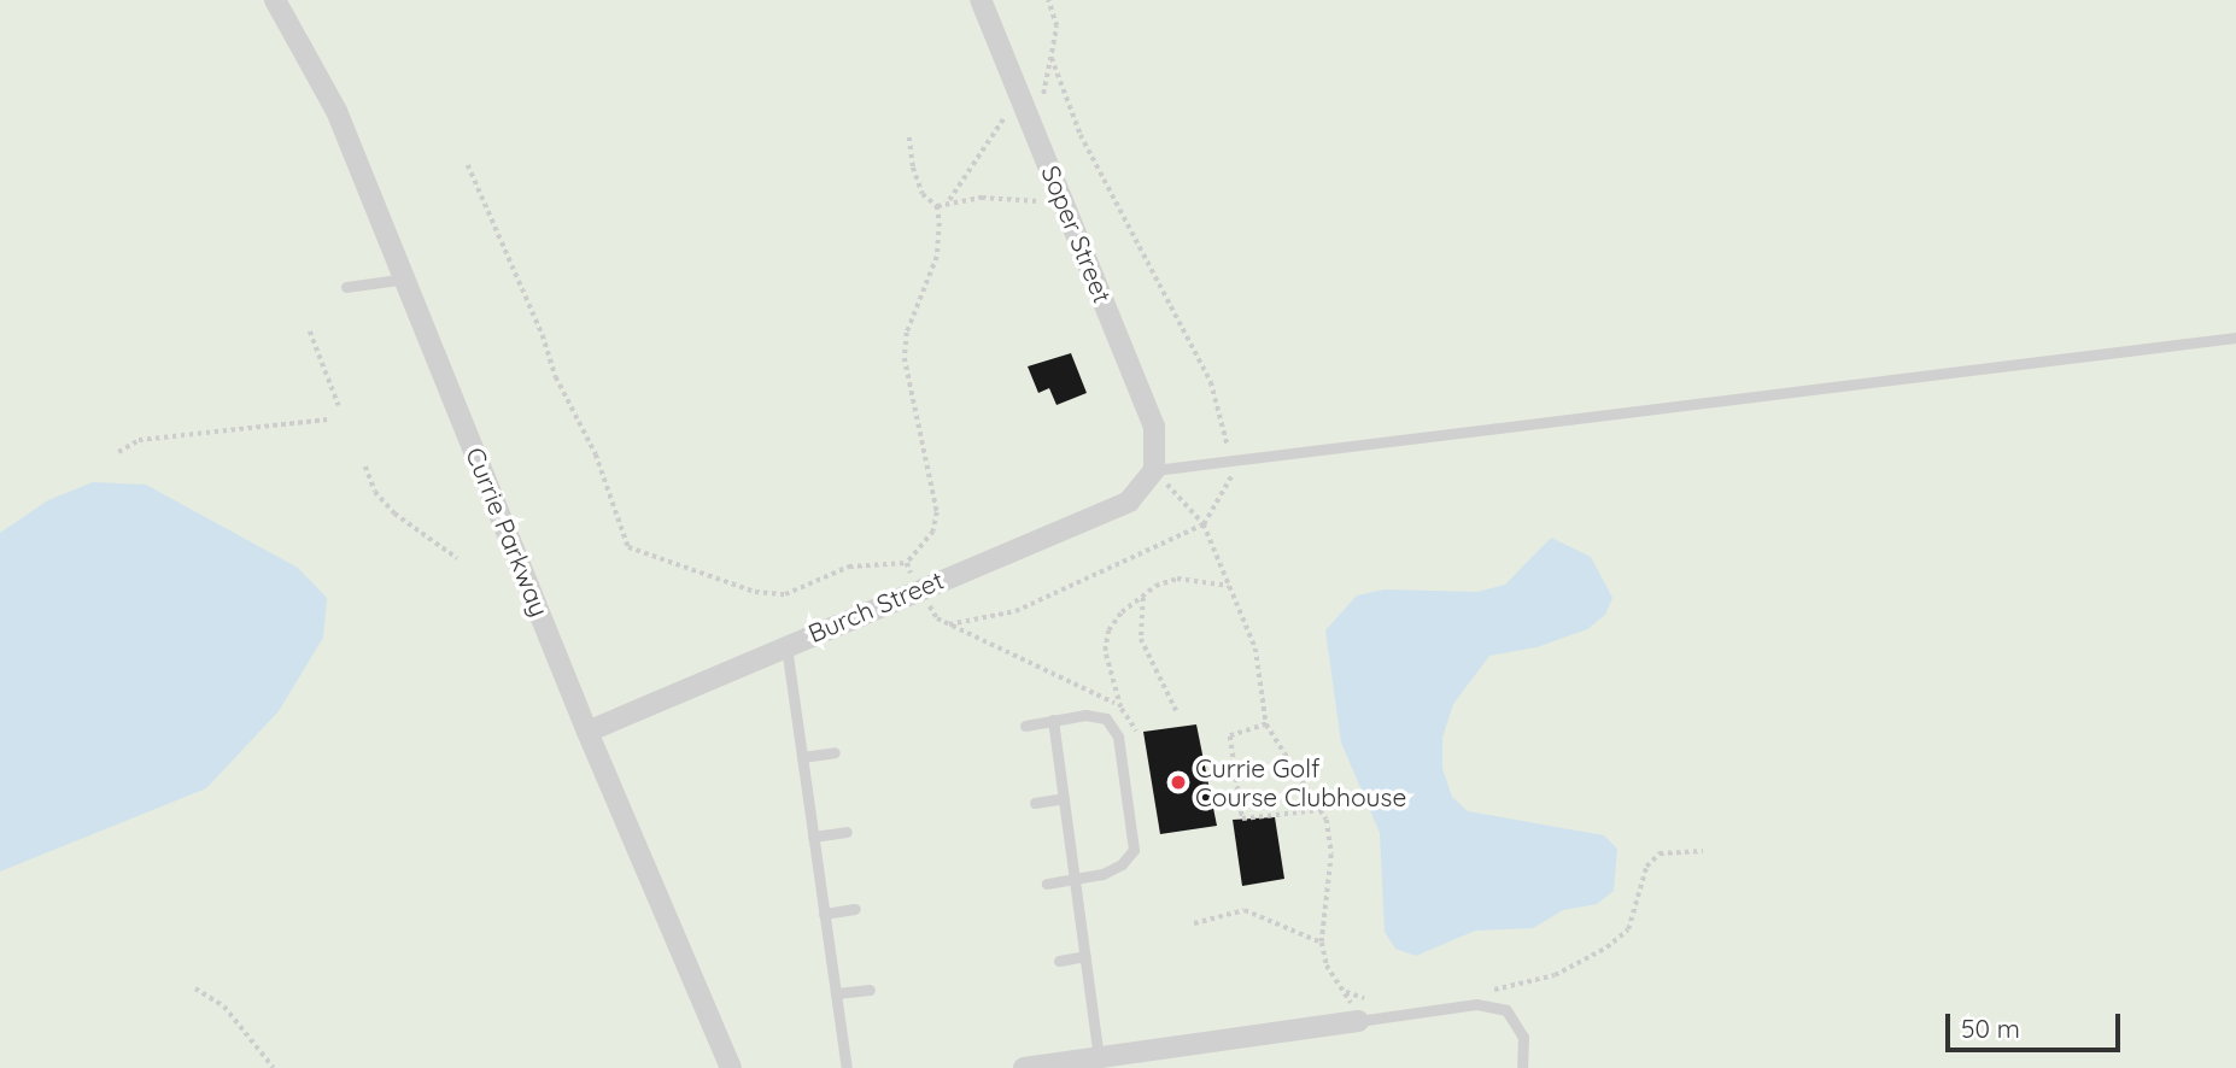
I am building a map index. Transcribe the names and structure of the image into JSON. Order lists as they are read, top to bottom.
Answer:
{
  "streets": {
    "street": ["Soper Street", "Currie Parkway", "Burch Street"]
  },
  "crossings": [
    ["Soper Street", "Burch Street"],
    ["Currie Parkway", "Burch Street"]
  ],
  "places": ["Currie Golf Course Clubhouse"],
  "scale_bar": "50 m"
}
